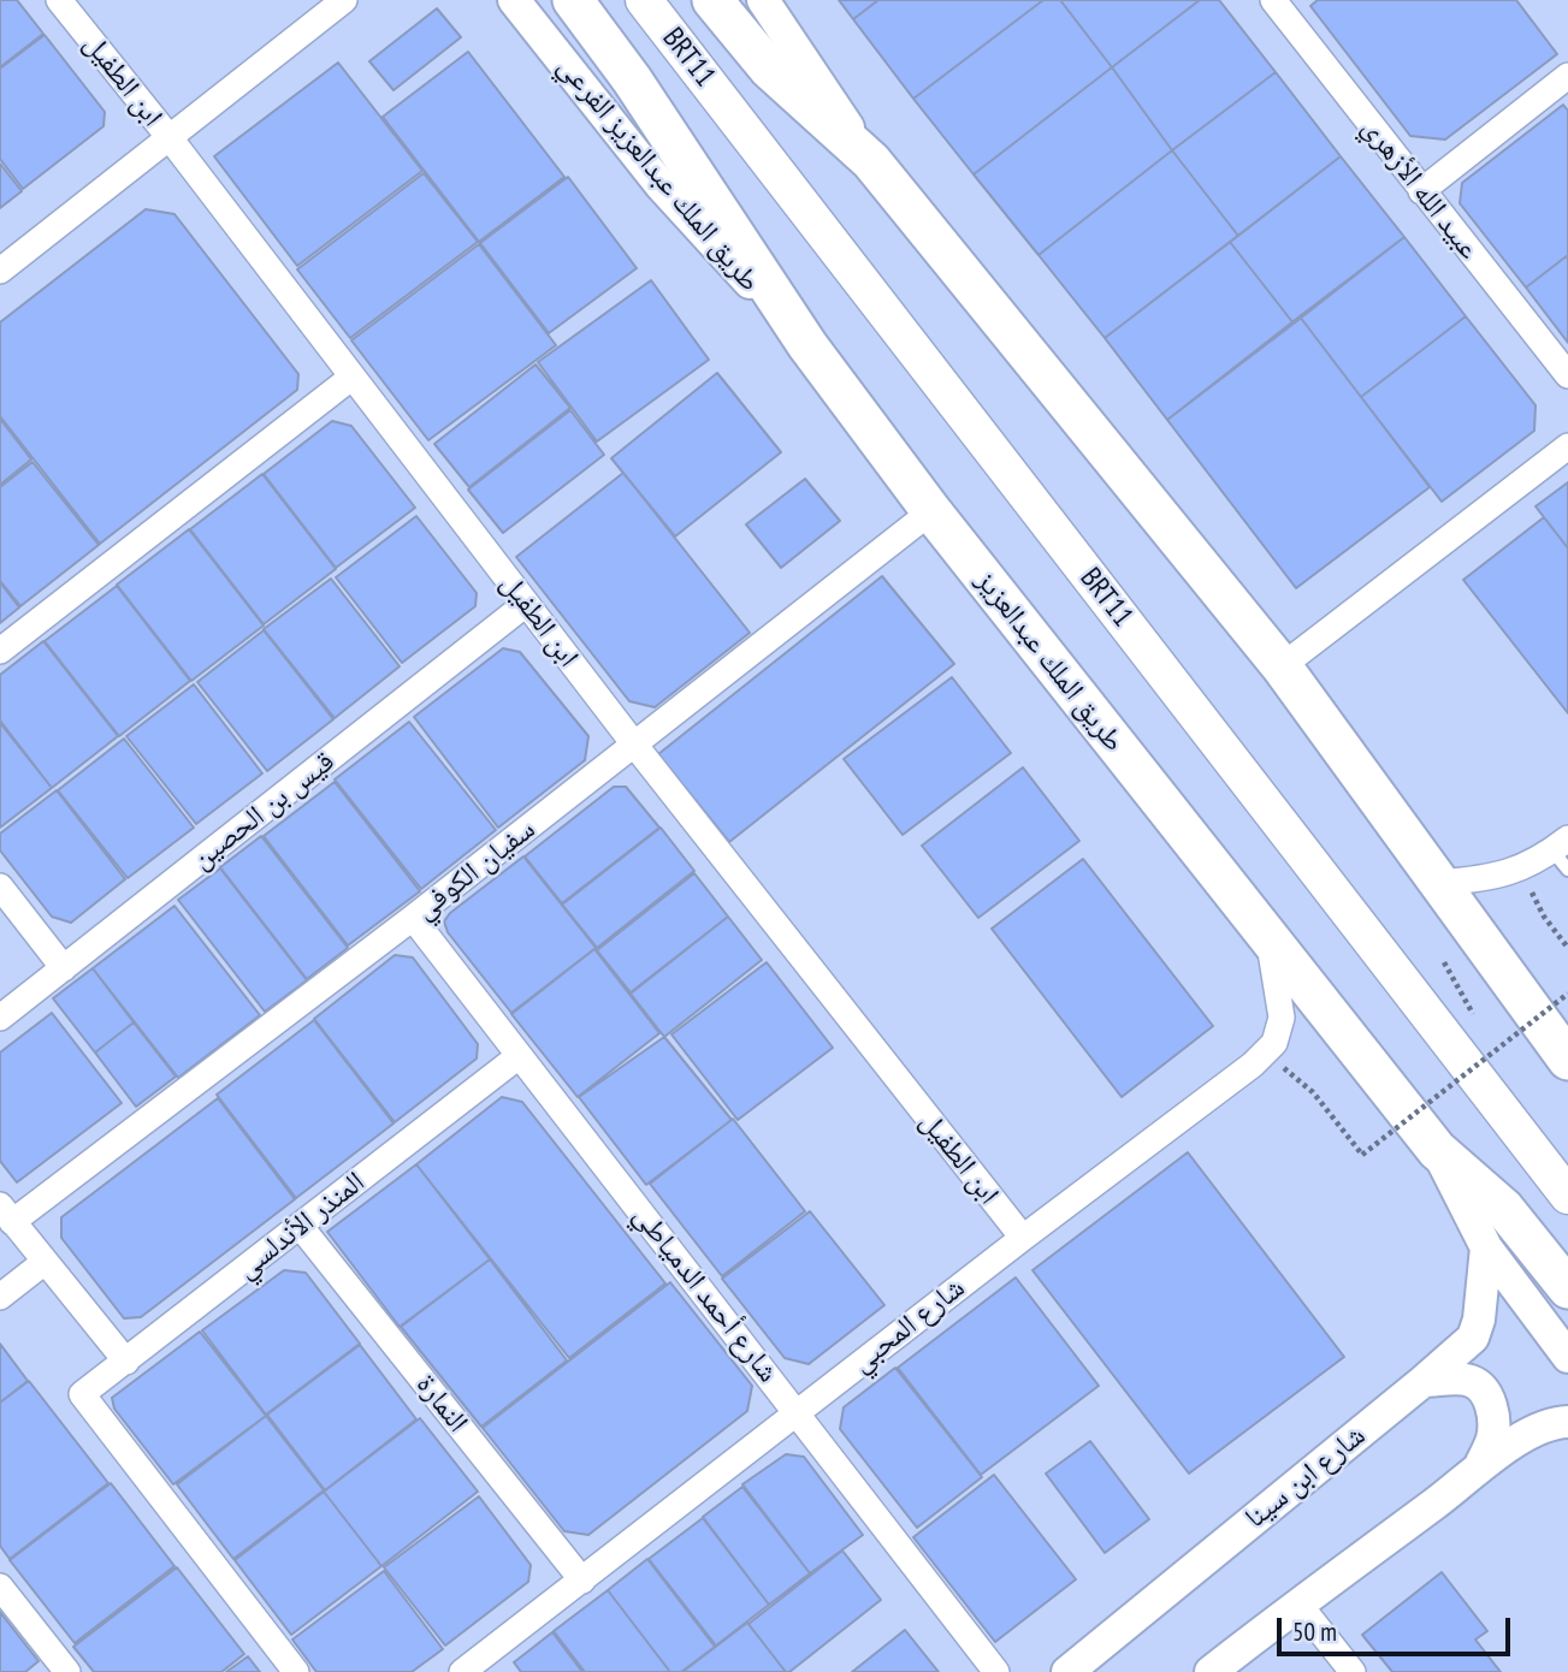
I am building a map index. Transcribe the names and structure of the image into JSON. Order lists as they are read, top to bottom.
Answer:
{
  "streets": {
    "main road": ["BRT11", "طريق الملك عبدالعزيز"],
    "street": [
      "ابن الطفيل",
      "طريق الملك عبدالعزيز الفرعي",
      "عبيد الله الأزهري",
      "قيس بن الحصين",
      "سفيان الكوفي",
      "المنذر الأندلسي",
      "شارع أحمد الدمياطي",
      "شارع المحبي",
      "النمارة",
      "شارع ابن سينا"
    ]
  },
  "crossings": [
    ["ابن الطفيل", "قيس بن الحصين"],
    ["ابن الطفيل", "سفيان الكوفي"],
    ["ابن الطفيل", "شارع المحبي"],
    ["طريق الملك عبدالعزيز الفرعي", "طريق الملك عبدالعزيز"],
    ["طريق الملك عبدالعزيز", "سفيان الكوفي"],
    ["طريق الملك عبدالعزيز", "شارع المحبي"],
    ["سفيان الكوفي", "شارع أحمد الدمياطي"],
    ["المنذر الأندلسي", "شارع أحمد الدمياطي"],
    ["المنذر الأندلسي", "النمارة"],
    ["شارع أحمد الدمياطي", "شارع المحبي"],
    ["شارع المحبي", "النمارة"]
  ],
  "scale_bar": "50 m"
}
